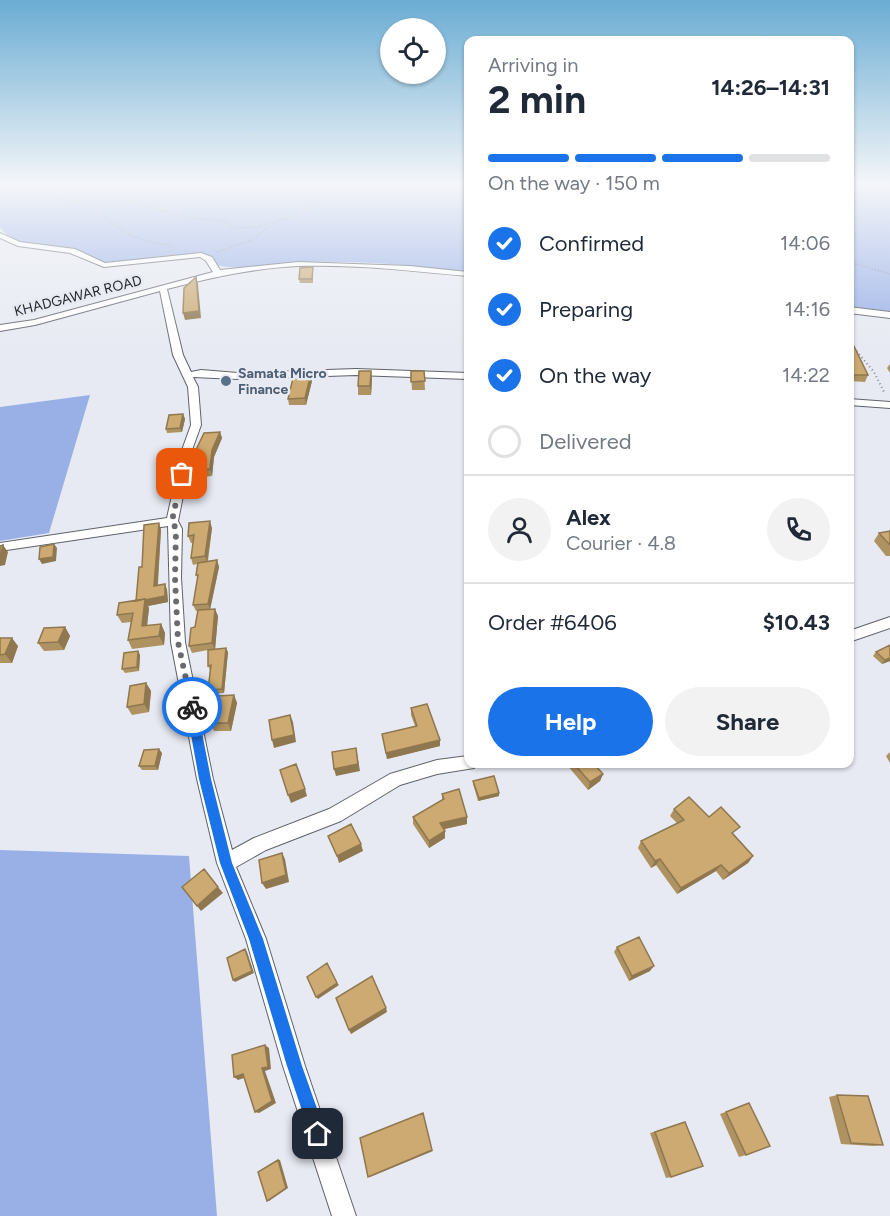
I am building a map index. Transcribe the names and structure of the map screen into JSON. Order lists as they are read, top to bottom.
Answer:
{
  "streets": {
    "street": ["KHADGAWAR ROAD"]
  },
  "places": ["Samata Micro Finance"],
  "page": {
    "heading": ["2 min", "Arriving in", "14:26–14:31"],
    "panel": [
      "Alex",
      "Courier · 4.8",
      "Order #6406",
      "$10.43"
    ],
    "bar": "On the way · 150 m",
    "list": [
      ["Confirmed", "14:06"],
      ["Preparing", "14:16"],
      ["On the way", "14:22"],
      "Delivered"
    ],
    "buttons": ["Help", "Share"]
  }
}
